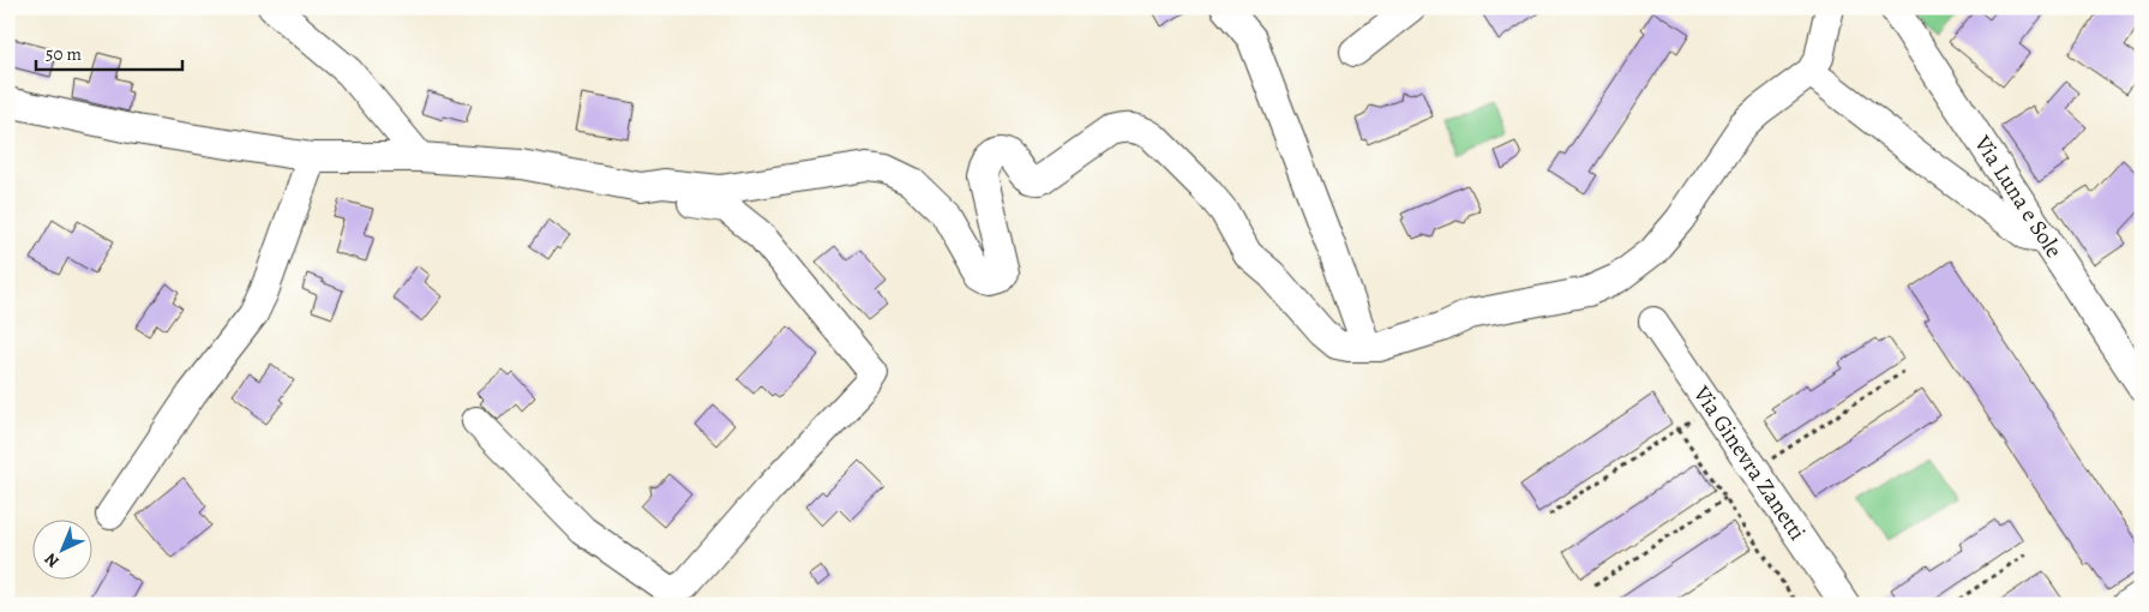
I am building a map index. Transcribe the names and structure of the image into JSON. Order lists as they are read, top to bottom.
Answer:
{
  "streets": {
    "street": ["Via Luna e Sole", "Via Ginevra Zanetti"]
  },
  "scale_bar": "50 m",
  "north": "bottom left"
}
